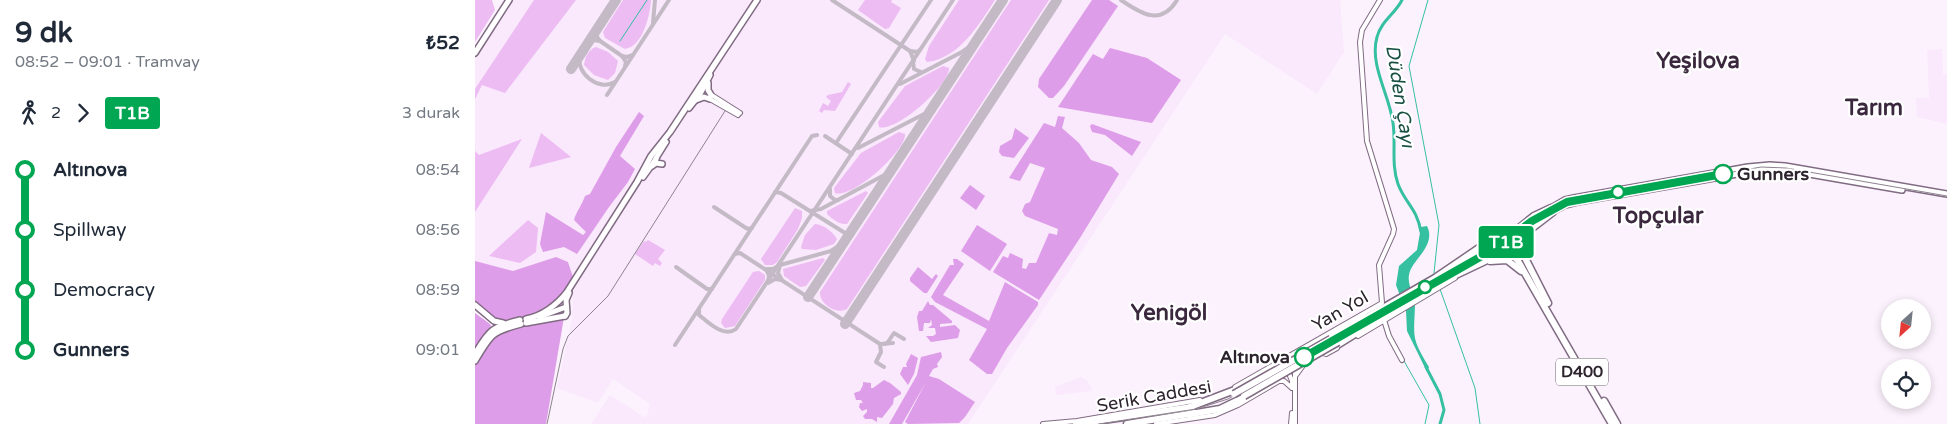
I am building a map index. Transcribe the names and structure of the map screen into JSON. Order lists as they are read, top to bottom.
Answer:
{
  "streets": {
    "highway": ["D400", "Serik Caddesi"],
    "street": ["Yan Yol"]
  },
  "crossings": [
    ["Yan Yol", "Serik Caddesi"],
    ["D400", "Serik Caddesi"]
  ],
  "districts": [
    "Yeşilova",
    "Tarım",
    "Topçular",
    "Yenigöl"
  ],
  "water": ["Düden Çayı"],
  "places": ["Gunners", "Altınova"],
  "lines": ["tram line T1B"],
  "north": "bottom left",
  "page": {
    "heading": ["9 dk", "08:52 – 09:01 · Tramvay", "₺52"],
    "on_map": "T1B",
    "legs": ["2", "T1B", "3 durak"],
    "list": [
      {
        "name": "Altınova",
        "value": "08:54"
      },
      {
        "name": "Spillway",
        "value": "08:56"
      },
      {
        "name": "Democracy",
        "value": "08:59"
      },
      {
        "name": "Gunners",
        "value": "09:01"
      }
    ]
  }
}
